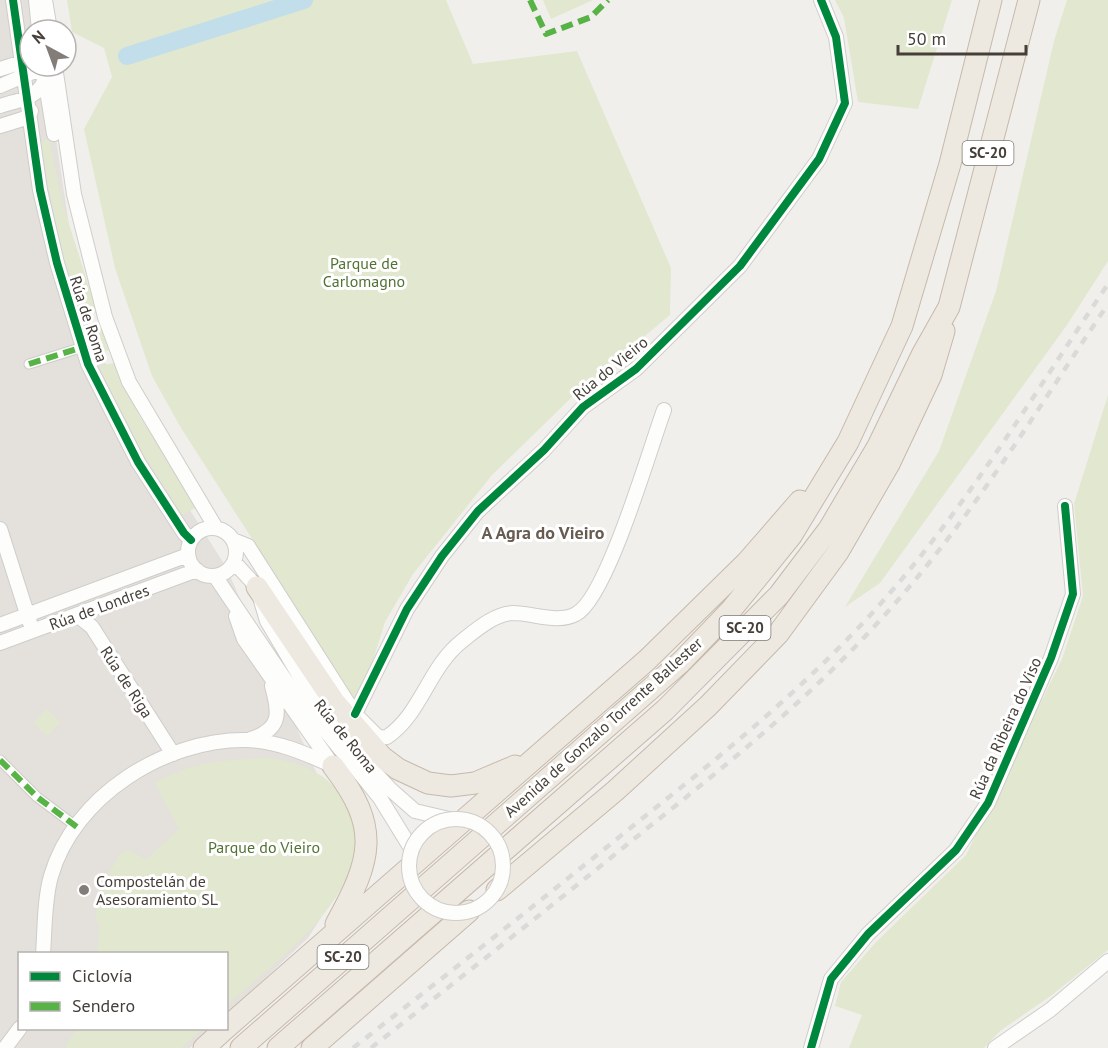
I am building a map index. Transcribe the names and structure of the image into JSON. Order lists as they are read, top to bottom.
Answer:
{
  "streets": {
    "highway": ["SC-20", "Avenida de Gonzalo Torrente Ballester"],
    "street": [
      "Rúa de Roma",
      "Rúa do Vieiro",
      "Rúa de Londres",
      "Rúa de Riga",
      "Rúa da Ribeira do Viso"
    ]
  },
  "crossings": [
    ["Rúa de Roma", "Rúa do Vieiro"],
    ["Rúa de Roma", "Rúa de Londres"],
    ["Rúa de Londres", "Rúa de Riga"]
  ],
  "districts": ["A Agra do Vieiro"],
  "parks": ["Parque de Carlomagno", "Parque do Vieiro"],
  "places": ["Compostelán de Asesoramiento SL"],
  "legend": ["Ciclovía", "Sendero"],
  "scale_bar": "50 m",
  "north": "top left"
}
